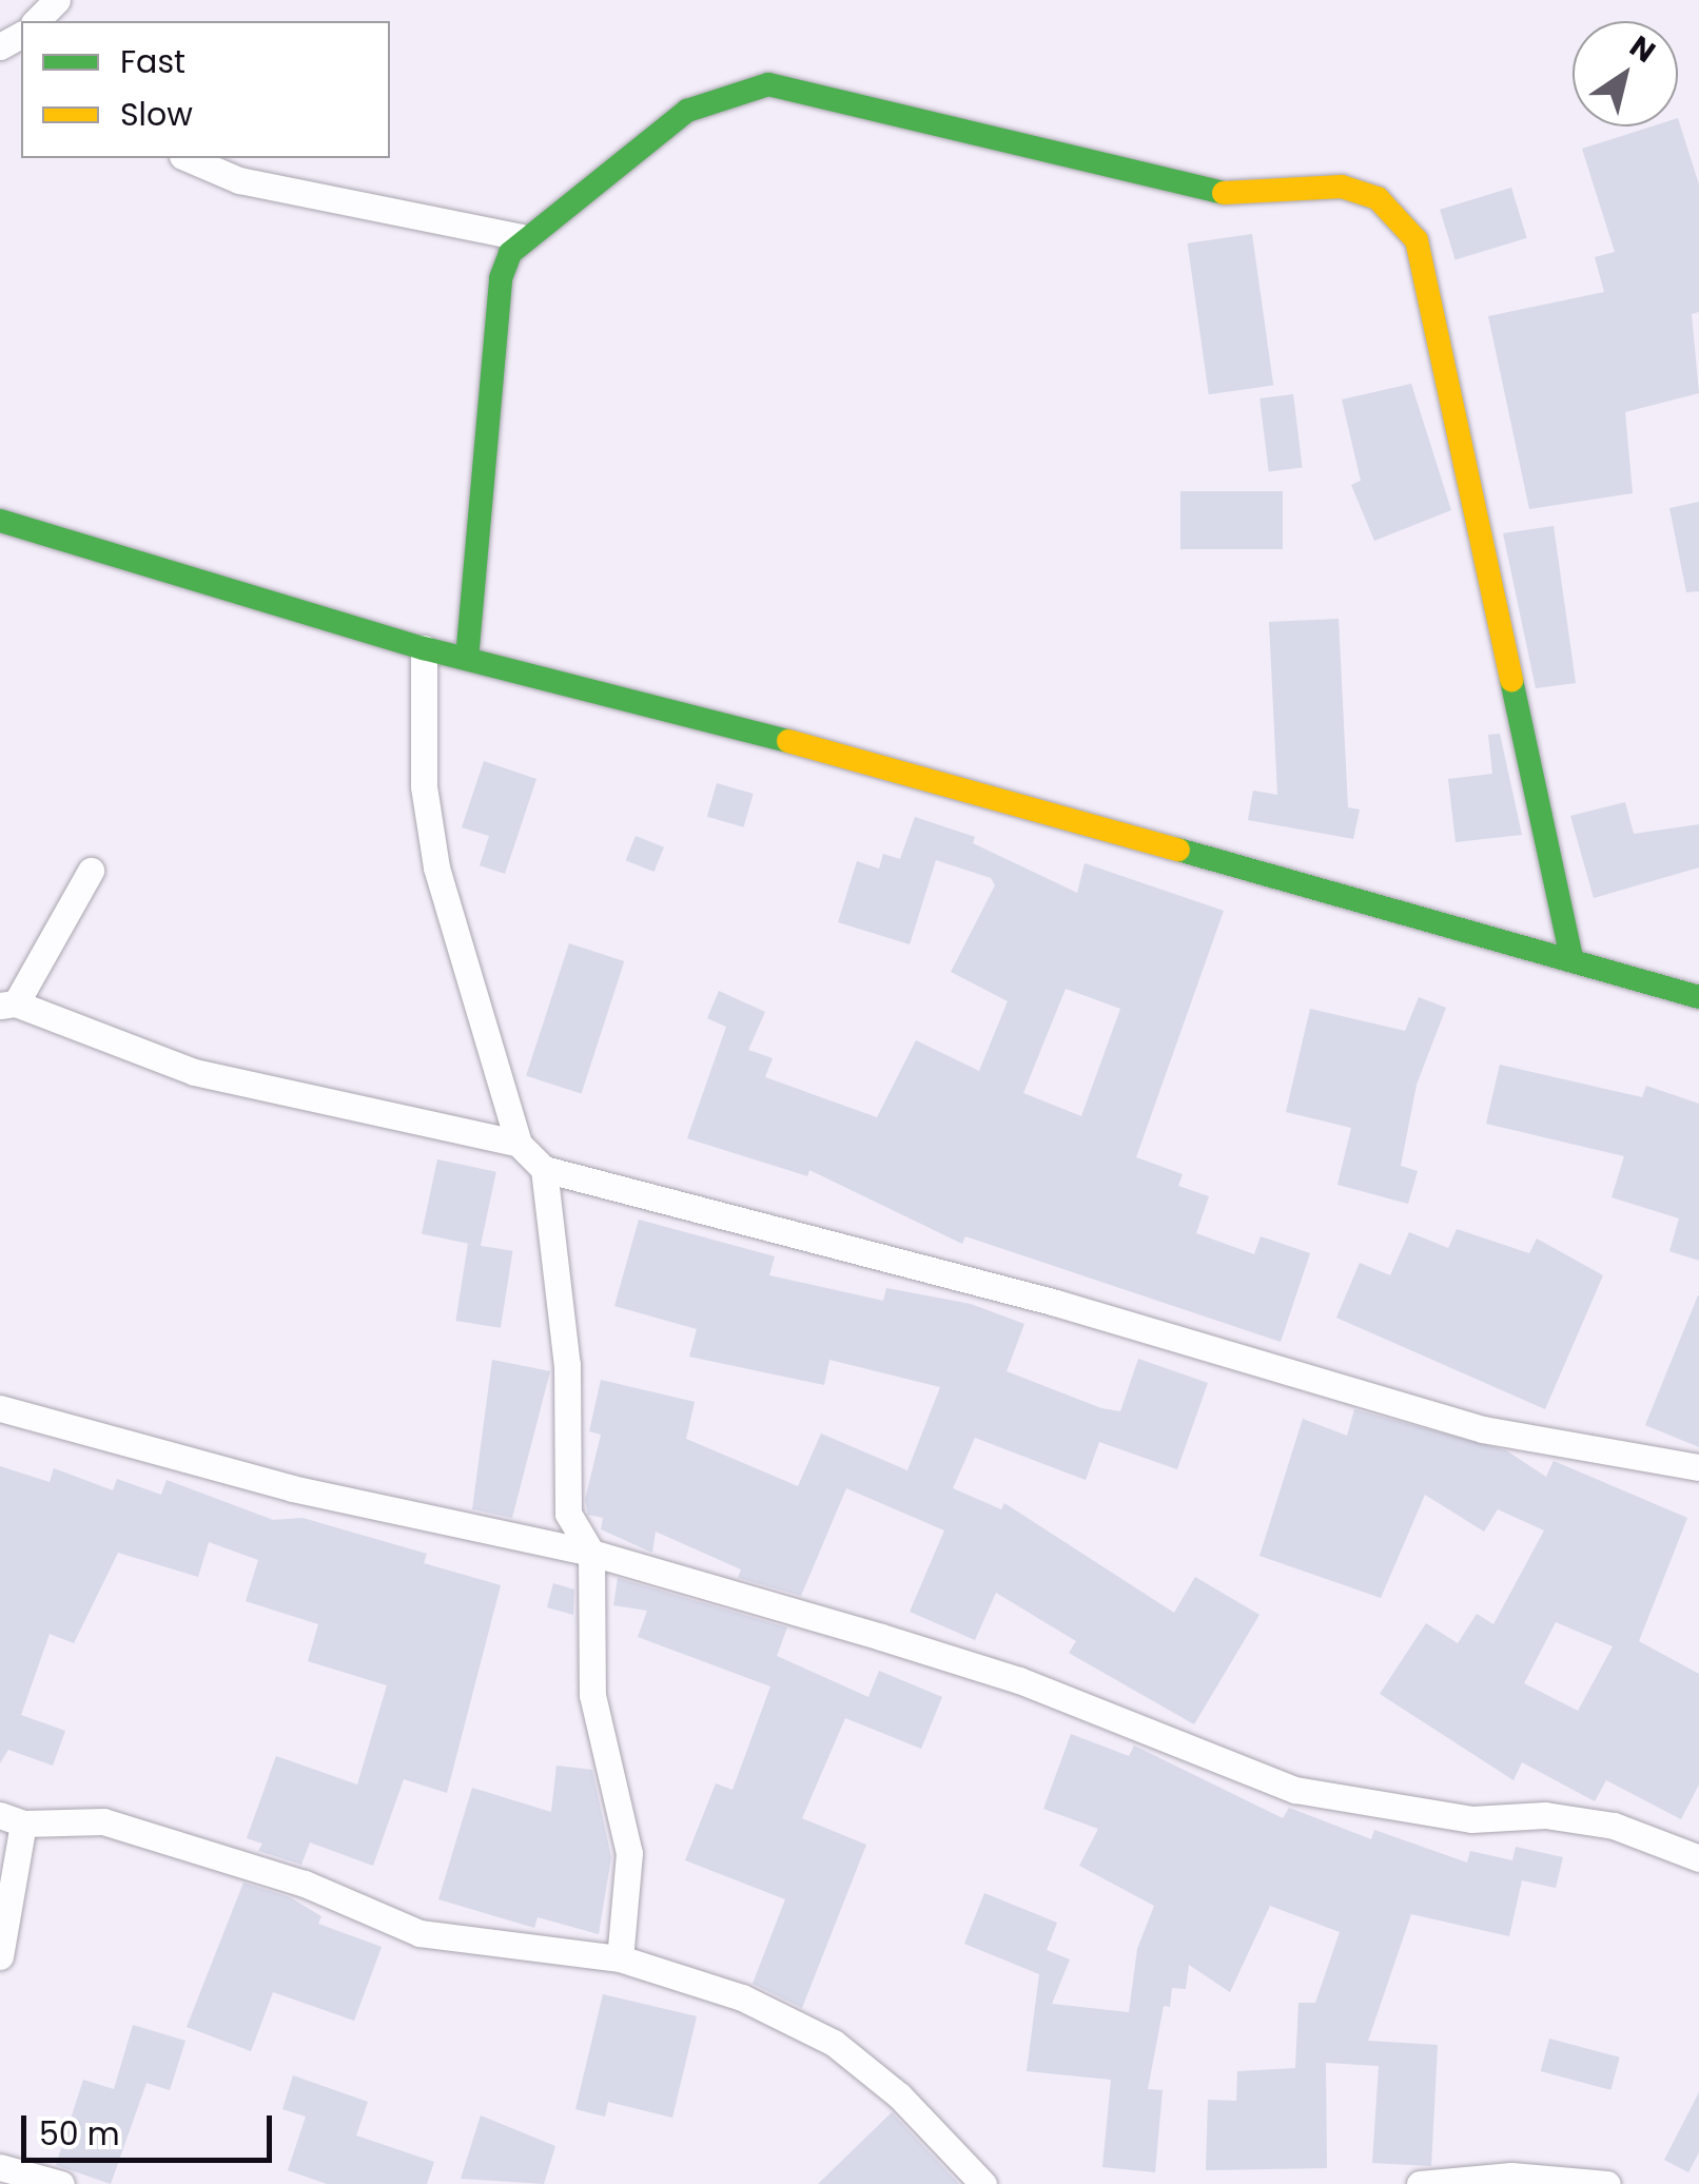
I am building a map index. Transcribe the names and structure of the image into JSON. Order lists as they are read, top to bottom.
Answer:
{
  "legend": ["Fast", "Slow"],
  "scale_bar": "50 m",
  "north": "top right"
}
